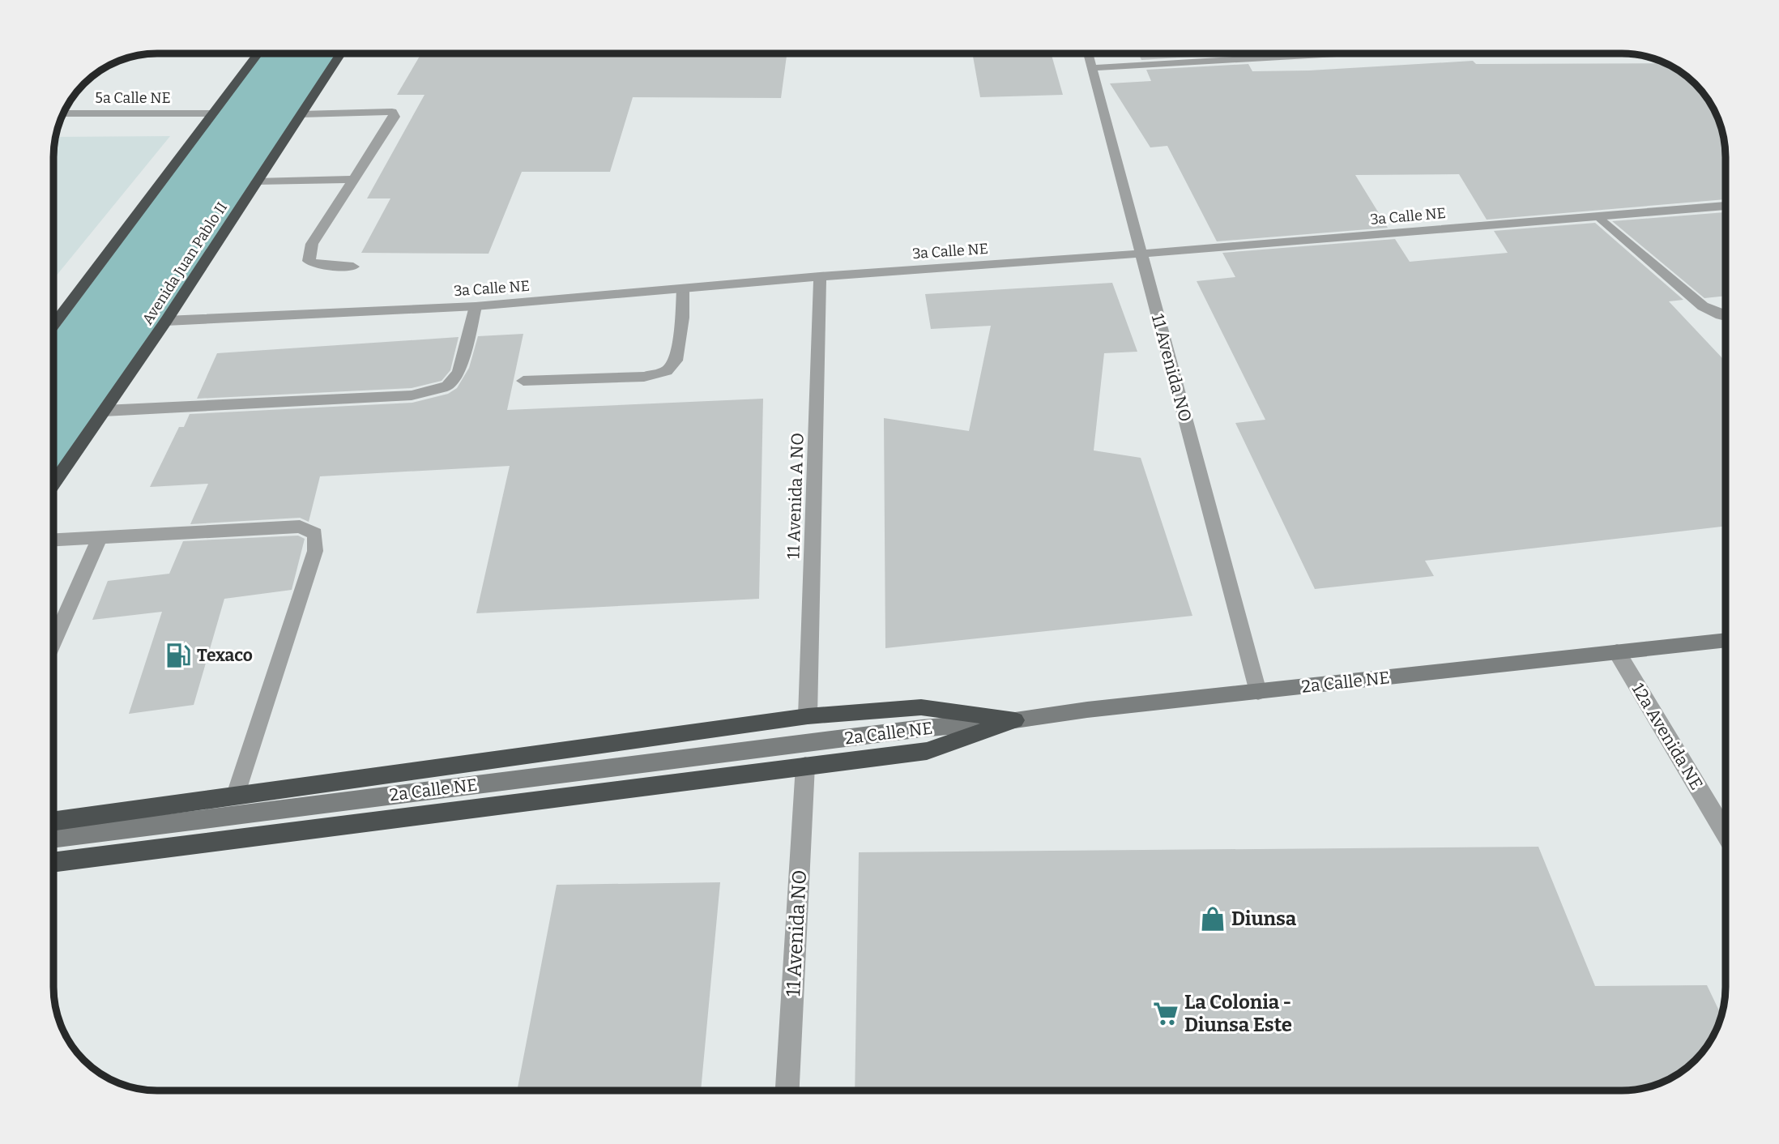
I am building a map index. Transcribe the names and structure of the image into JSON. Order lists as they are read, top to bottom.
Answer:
{
  "streets": {
    "highway": ["Avenida Juan Pablo II"],
    "main road": ["2a Calle NE"],
    "street": [
      "5a Calle NE",
      "3a Calle NE",
      "11 Avenida NO",
      "11 Avenida A NO",
      "12a Avenida NE"
    ]
  },
  "crossings": [
    ["3a Calle NE", "Avenida Juan Pablo II"],
    ["3a Calle NE", "11 Avenida NO"],
    ["3a Calle NE", "11 Avenida A NO"],
    ["11 Avenida NO", "2a Calle NE"],
    ["2a Calle NE", "12a Avenida NE"]
  ],
  "places": {
    "fuel station": ["Texaco"],
    "shop": ["Diunsa"],
    "supermarket": ["La Colonia - Diunsa Este"]
  }
}
